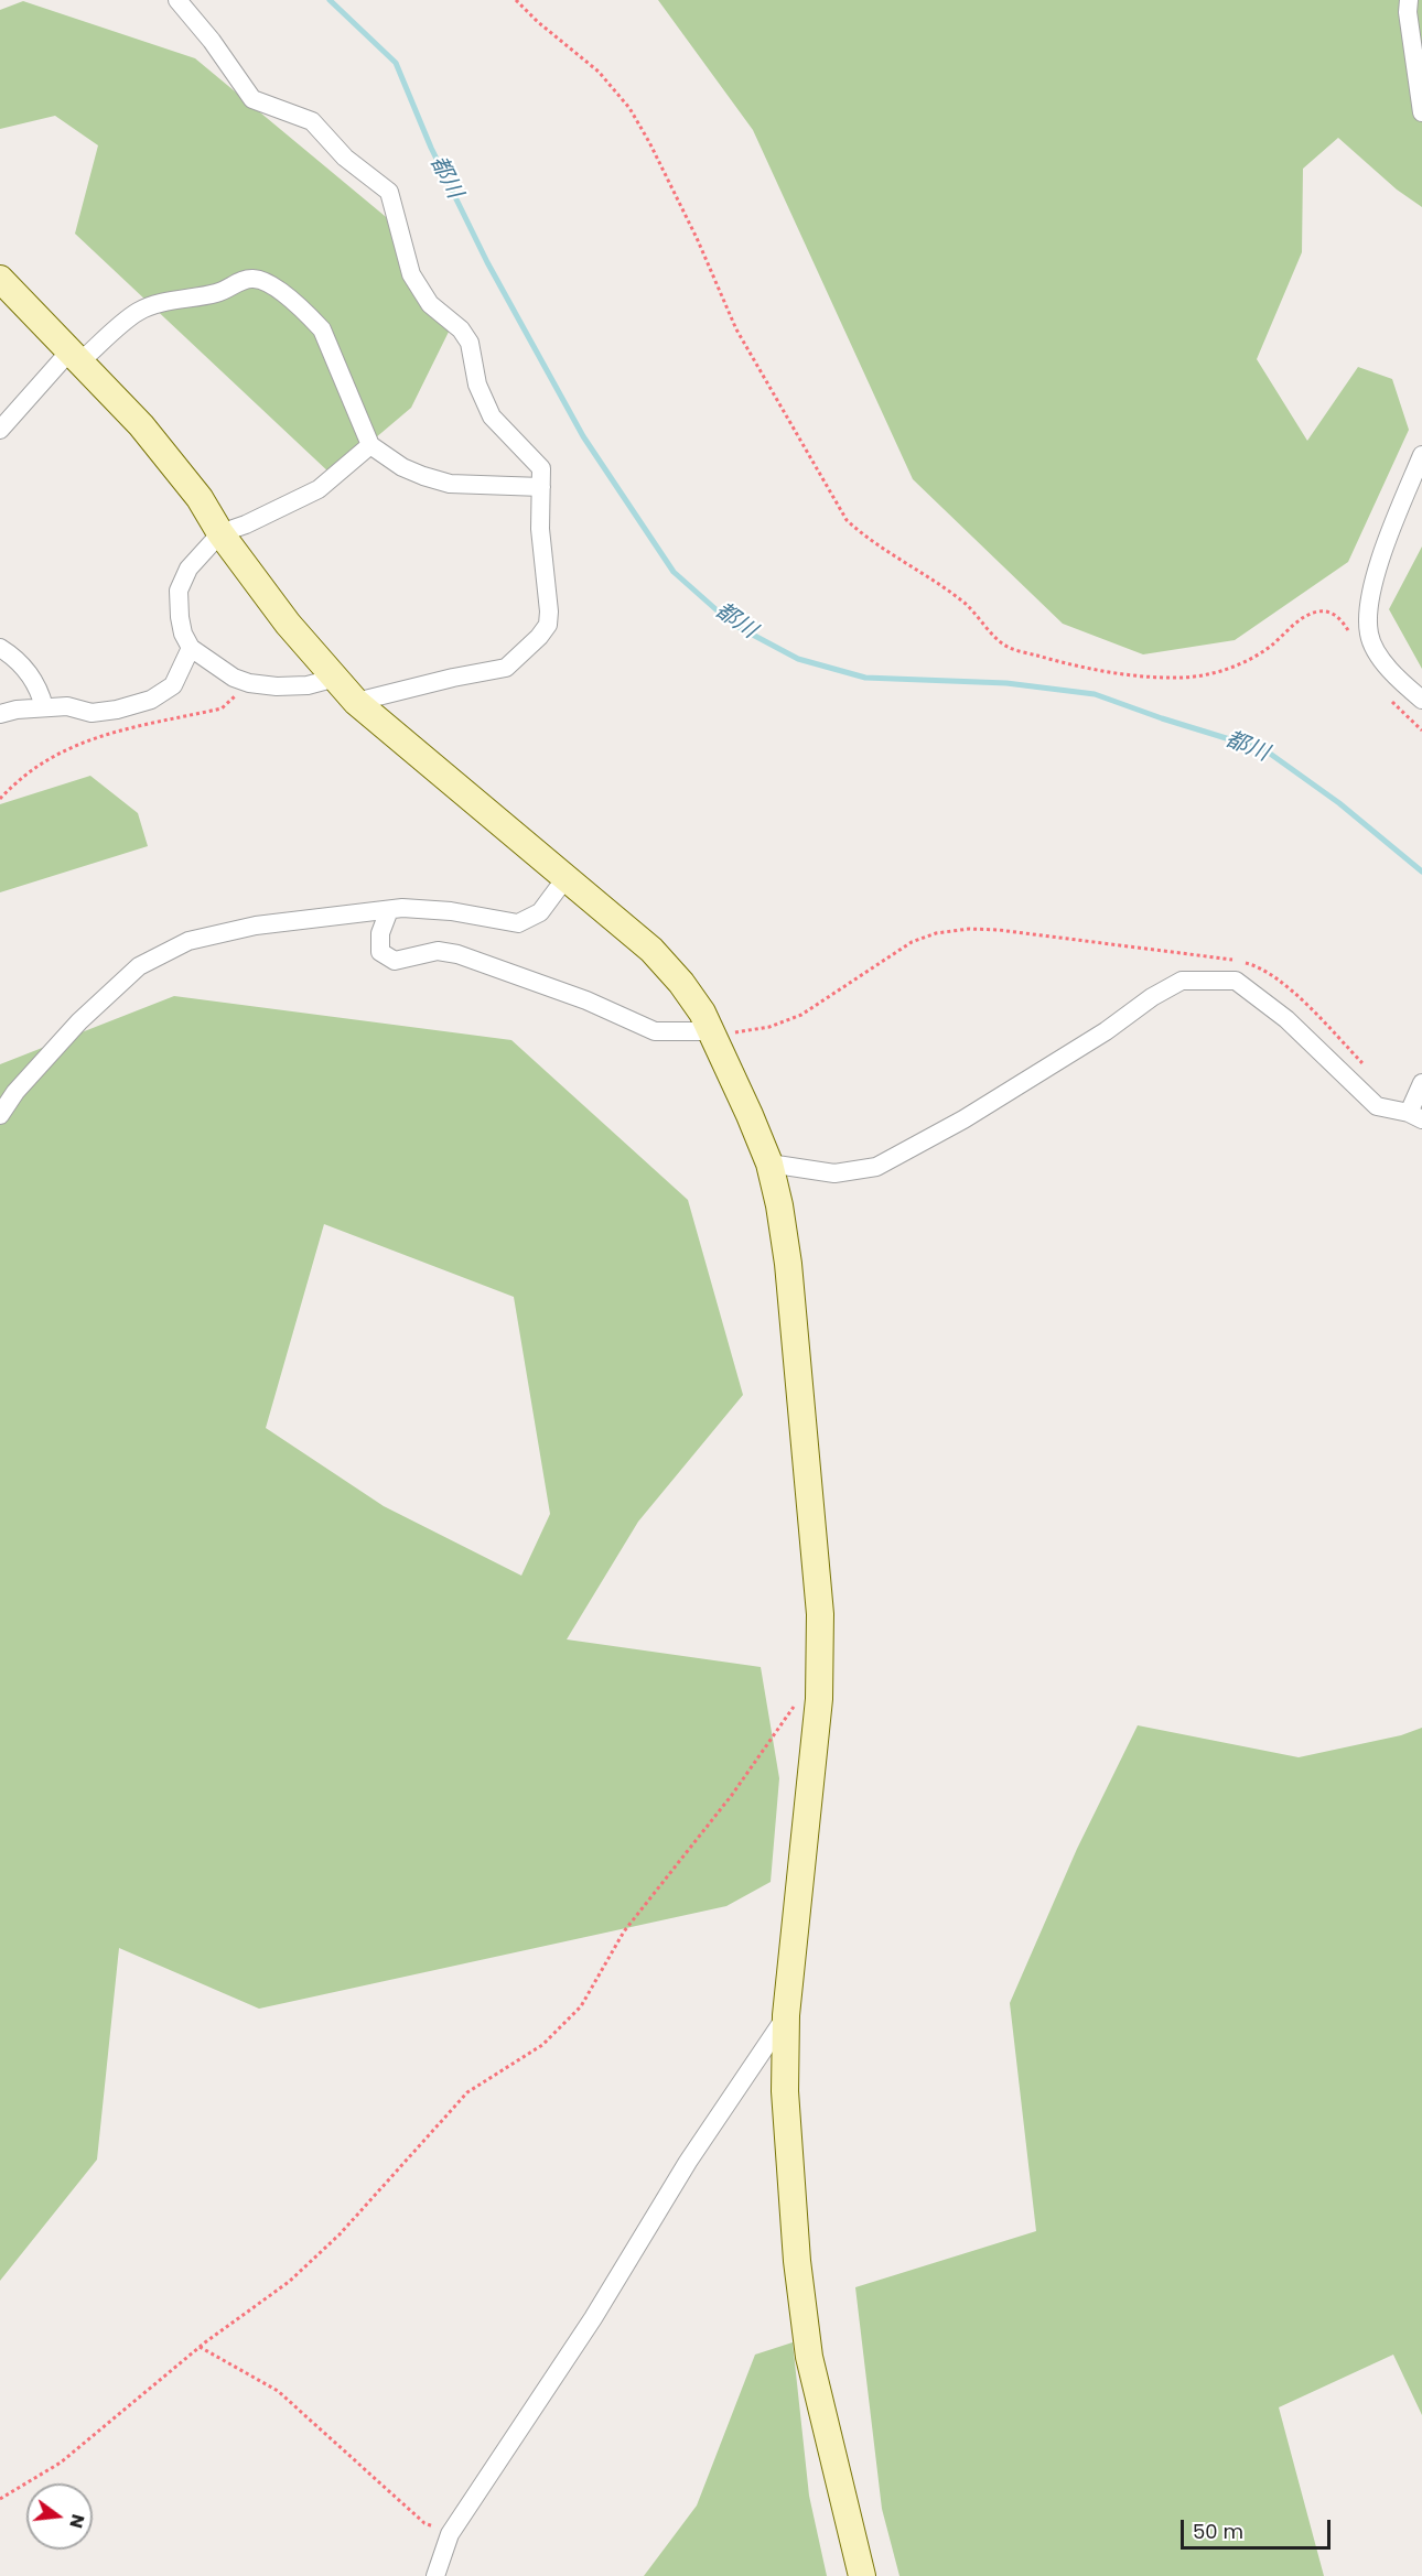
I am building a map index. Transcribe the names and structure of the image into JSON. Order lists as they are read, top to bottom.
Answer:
{
  "water": ["都川"],
  "scale_bar": "50 m",
  "north": "right"
}
